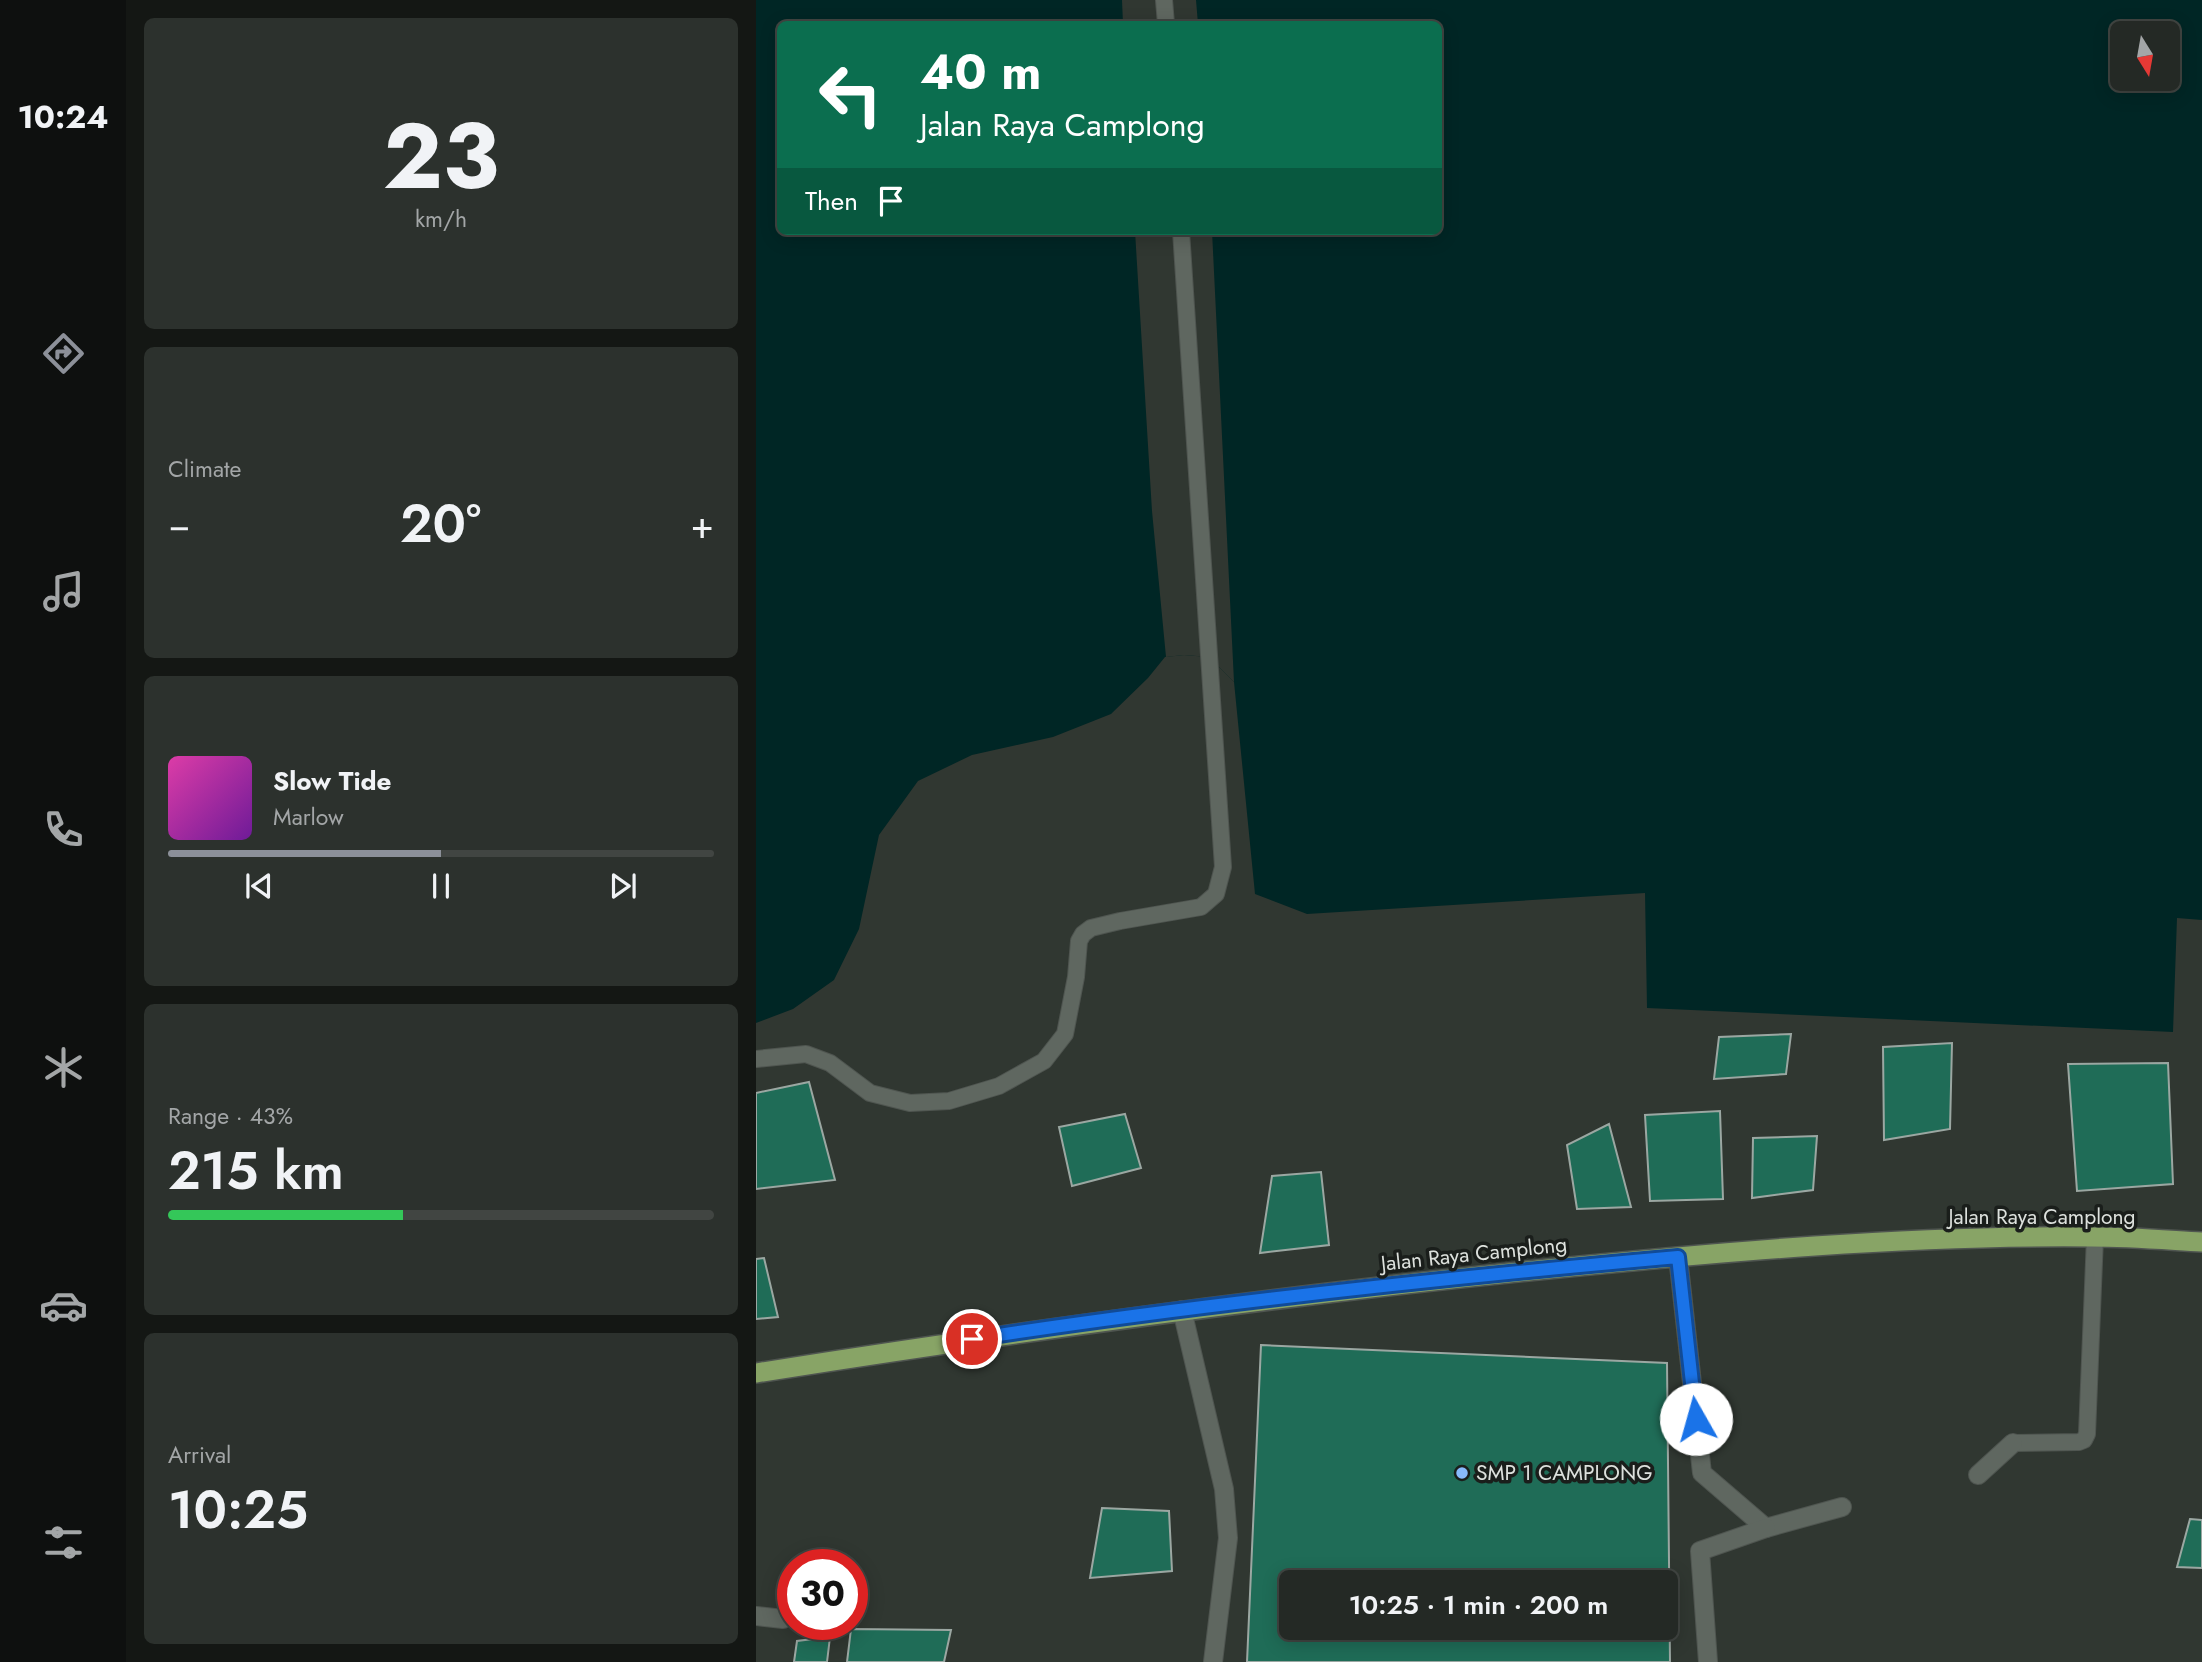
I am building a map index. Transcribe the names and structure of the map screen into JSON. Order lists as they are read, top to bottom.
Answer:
{
  "streets": {
    "highway": ["Jalan Raya Camplong"]
  },
  "places": ["SMP 1 CAMPLONG"],
  "north": "bottom",
  "page": {
    "tabs": "10:24",
    "tile": [
      ["23", "km/h"],
      "Climate",
      ["Range · 43%", "215 km"],
      ["Arrival", "10:25"]
    ],
    "turn": ["40 m", "Jalan Raya Camplong"],
    "then": "Then",
    "heat": ["−", "20°", "+"],
    "song": ["Slow Tide", "Marlow"],
    "limit": "30",
    "trip": "10:25 · 1 min · 200 m"
  }
}
